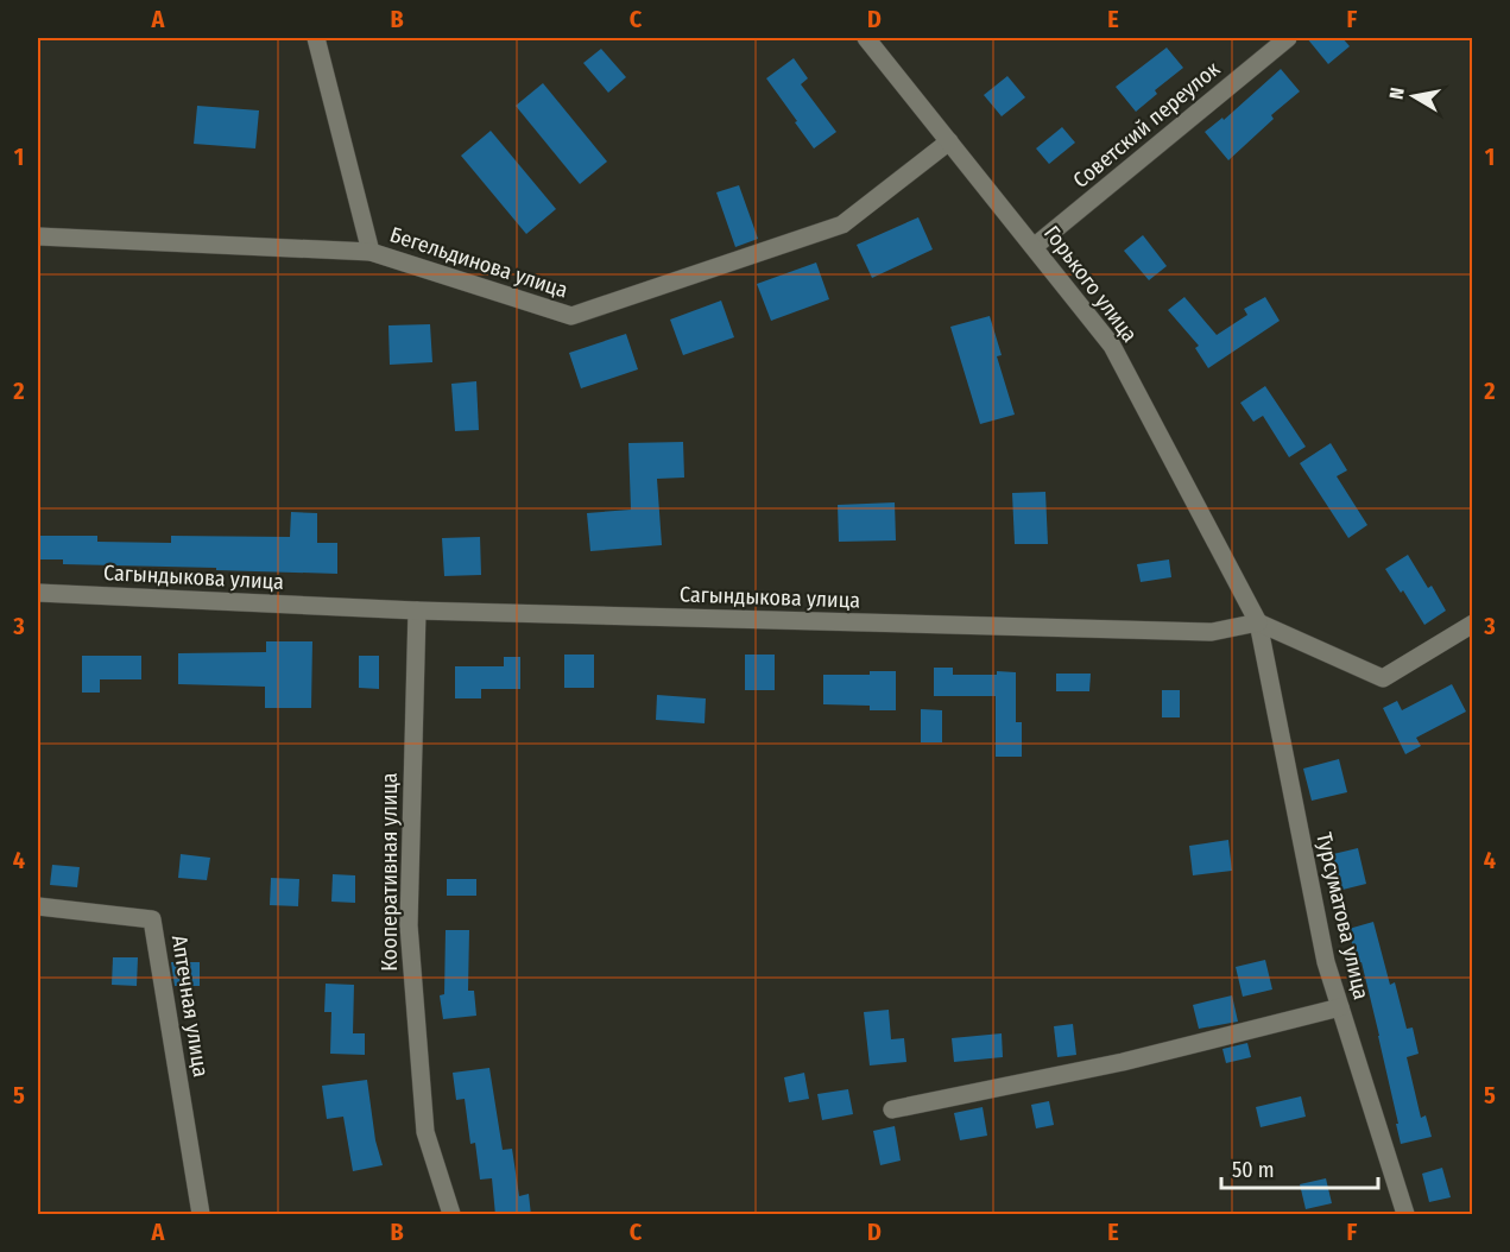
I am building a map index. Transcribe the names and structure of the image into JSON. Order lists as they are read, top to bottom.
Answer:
{
  "streets": {
    "street": [
      "Советский переулок",
      "Бегельдинова улица",
      "Горького улица",
      "Сагындыкова улица",
      "Кооперативная улица",
      "Турсуматова улица",
      "Аптечная улица"
    ]
  },
  "crossings": [
    ["Советский переулок", "Горького улица"],
    ["Бегельдинова улица", "Горького улица"],
    ["Горького улица", "Сагындыкова улица"],
    ["Горького улица", "Турсуматова улица"],
    ["Сагындыкова улица", "Кооперативная улица"],
    ["Сагындыкова улица", "Турсуматова улица"]
  ],
  "scale_bar": "50 m",
  "north": "left",
  "grid": {
    "columns": [
      "A",
      "B",
      "C",
      "D",
      "E",
      "F"
    ],
    "rows": [
      "1",
      "2",
      "3",
      "4",
      "5"
    ]
  }
}
